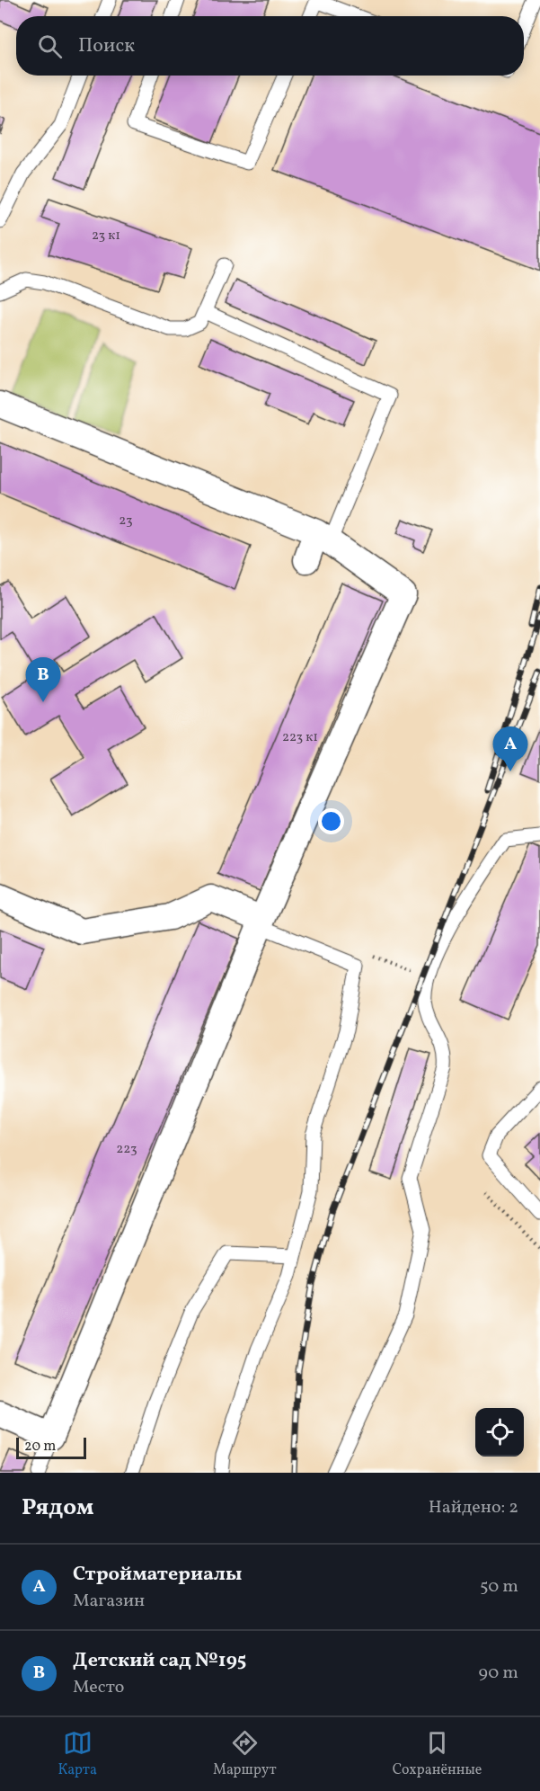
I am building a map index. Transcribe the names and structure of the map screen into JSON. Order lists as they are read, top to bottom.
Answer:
{
  "house_numbers": [
    "23 к1",
    "23",
    "223 к1",
    "223"
  ],
  "scale_bar": "20 m",
  "page": {
    "search": "Поиск",
    "pins": ["B", "A"],
    "scale": "20 m",
    "heading": ["Рядом", "Найдено: 2"],
    "list": [
      {
        "mark": "A",
        "name": "Стройматериалы",
        "note": "Магазин",
        "value": "50 m"
      },
      {
        "mark": "B",
        "name": "Детский сад №195",
        "note": "Место",
        "value": "90 m"
      }
    ],
    "nav": ["Карта", "Маршрут", "Сохранённые"]
  }
}
